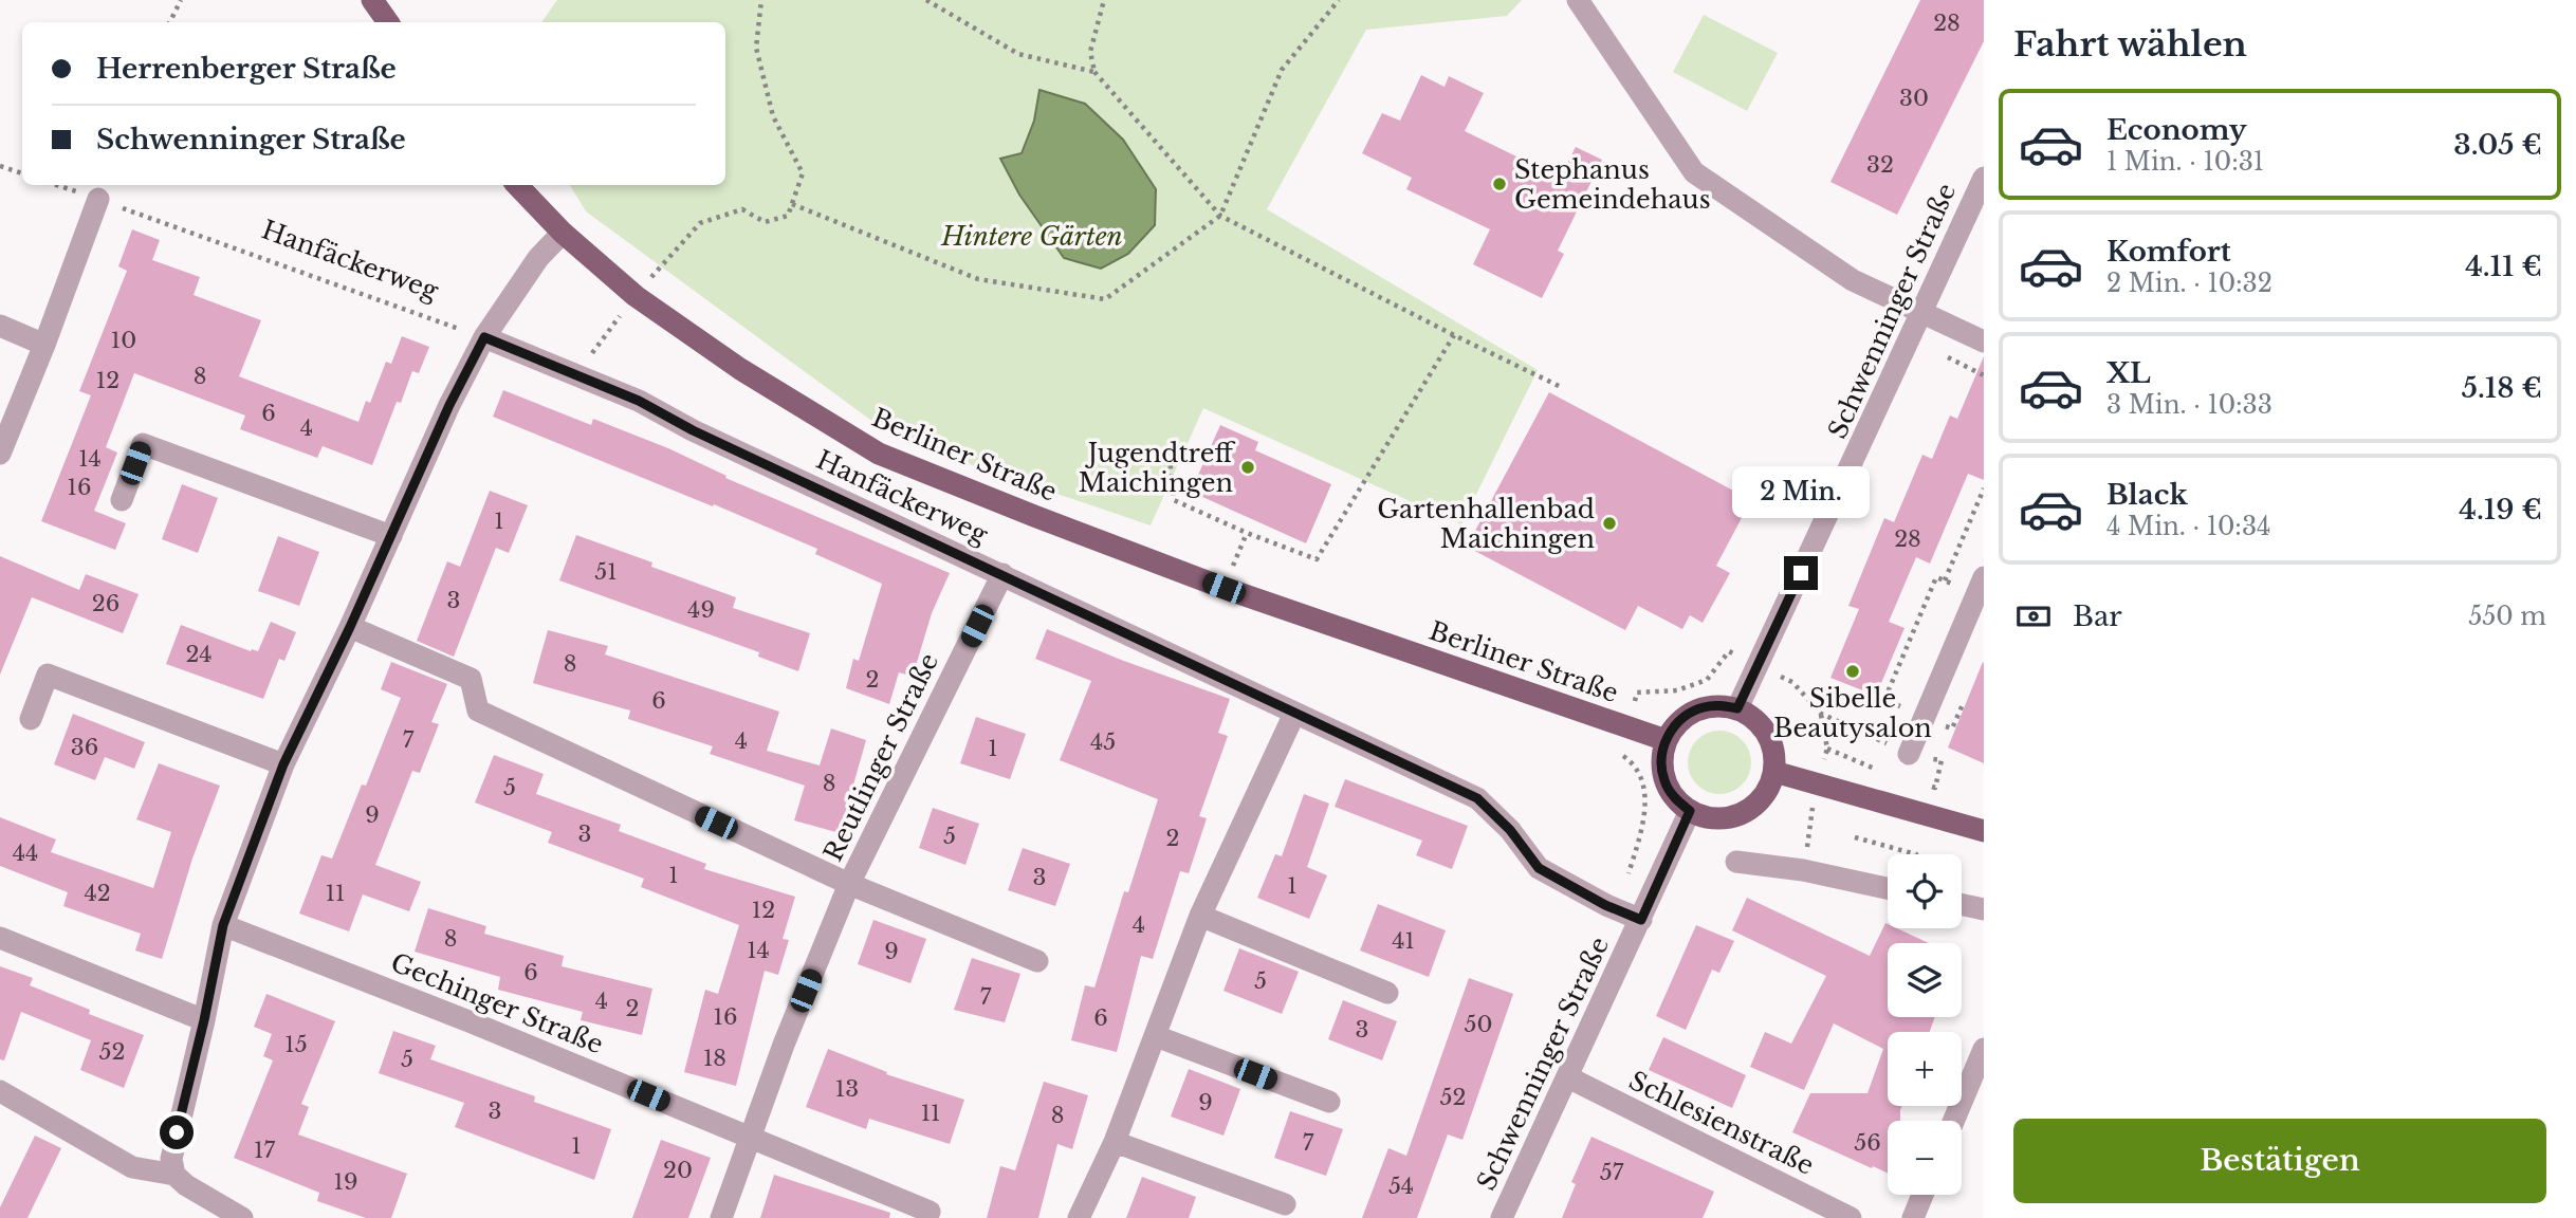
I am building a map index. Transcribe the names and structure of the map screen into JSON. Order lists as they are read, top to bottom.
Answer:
{
  "streets": {
    "main road": ["Berliner Straße"],
    "street": [
      "Hanfäckerweg",
      "Schwenninger Straße",
      "Reutlinger Straße",
      "Gechinger Straße",
      "Schlesienstraße"
    ]
  },
  "crossings": [
    ["Hanfäckerweg", "Schwenninger Straße"],
    ["Hanfäckerweg", "Reutlinger Straße"],
    ["Schwenninger Straße", "Berliner Straße"],
    ["Schwenninger Straße", "Schlesienstraße"],
    ["Reutlinger Straße", "Gechinger Straße"]
  ],
  "parks": ["Hintere Gärten"],
  "places": [
    "Stephanus Gemeindehaus",
    "Jugendtreff Maichingen",
    "Gartenhallenbad Maichingen",
    "Sibelle Beautysalon"
  ],
  "house_numbers": [
    "28",
    "30",
    "32",
    "10",
    "8",
    "12",
    "6",
    "4",
    "14",
    "16",
    "1",
    "28",
    "51",
    "3",
    "26",
    "49",
    "24",
    "8",
    "2",
    "6",
    "7",
    "4",
    "45",
    "36",
    "1",
    "8",
    "5",
    "9",
    "3",
    "5",
    "2",
    "44",
    "1",
    "3",
    "1",
    "42",
    "11",
    "12",
    "4",
    "8",
    "41",
    "14",
    "9",
    "6",
    "5",
    "7",
    "4",
    "2",
    "16",
    "6",
    "50",
    "3",
    "15",
    "52",
    "18",
    "5",
    "13",
    "52",
    "9",
    "3",
    "11",
    "8",
    "7",
    "56",
    "1",
    "17",
    "20",
    "57",
    "19",
    "54"
  ],
  "page": {
    "heading": "Fahrt wählen",
    "banner": ["Herrenberger Straße", "Schwenninger Straße"],
    "list": [
      {
        "name": "Economy",
        "note": "1 Min. · 10:31",
        "value": "3.05 €"
      },
      {
        "name": "Komfort",
        "note": "2 Min. · 10:32",
        "value": "4.11 €"
      },
      {
        "name": "XL",
        "note": "3 Min. · 10:33",
        "value": "5.18 €"
      },
      {
        "name": "Black",
        "note": "4 Min. · 10:34",
        "value": "4.19 €"
      }
    ],
    "bubble": "2 Min.",
    "pay": ["Bar", "550 m"],
    "map_buttons": ["+", "−"],
    "buttons": "Bestätigen"
  }
}
